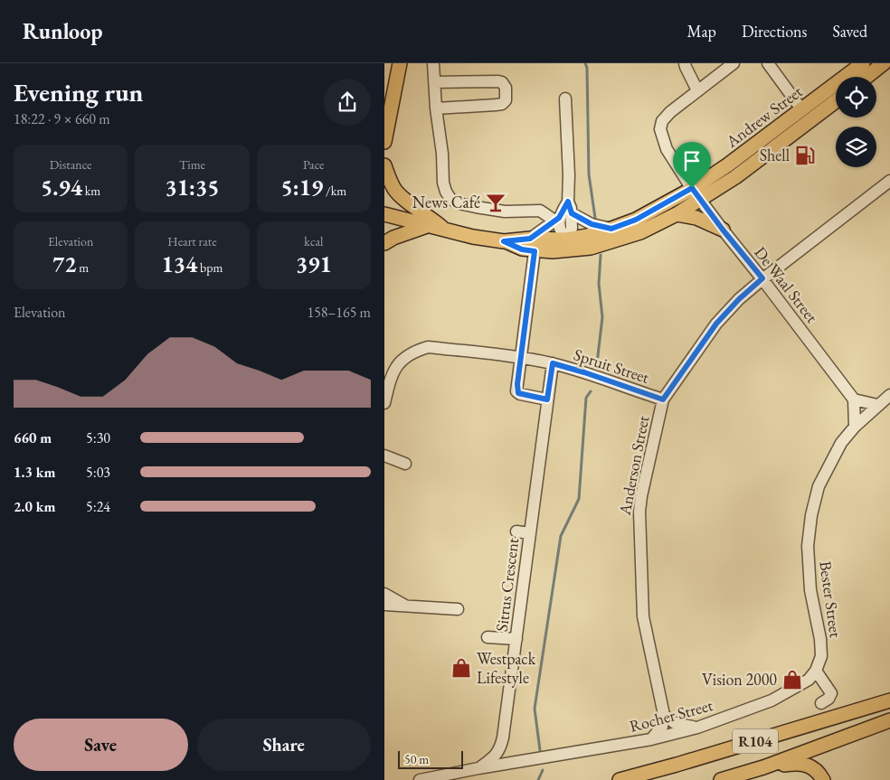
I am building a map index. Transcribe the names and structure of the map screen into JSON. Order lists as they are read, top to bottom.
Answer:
{
  "streets": {
    "main road": ["Andrew Street", "R104"],
    "street": [
      "De Waal Street",
      "Spruit Street",
      "Anderson Street",
      "Sitrus Crescent",
      "Bester Street",
      "Rocher Street"
    ]
  },
  "crossings": [
    ["Andrew Street", "De Waal Street"],
    ["De Waal Street", "Anderson Street"],
    ["Spruit Street", "Anderson Street"],
    ["Spruit Street", "Sitrus Crescent"],
    ["Sitrus Crescent", "Rocher Street"],
    ["Bester Street", "Rocher Street"]
  ],
  "places": {
    "fuel station": ["Shell"],
    "bar": ["News Café"],
    "shop": ["Westpack Lifestyle", "Vision 2000"]
  },
  "scale_bar": "50 m",
  "page": {
    "header": "Runloop",
    "nav": ["Map", "Directions", "Saved"],
    "heading": ["Evening run", "18:22 · 9 × 660 m"],
    "stats": [
      ["Distance", "5.94 km"],
      ["Time", "31:35"],
      ["Pace", "5:19 /km"],
      ["Elevation", "72 m"],
      ["Heart rate", "134 bpm"],
      ["kcal", "391"]
    ],
    "chart": ["Elevation", "158–165 m"],
    "list": [
      {
        "name": "660 m",
        "note": "5:30"
      },
      {
        "name": "1.3 km",
        "note": "5:03"
      },
      {
        "name": "2.0 km",
        "note": "5:24"
      }
    ],
    "buttons": ["Save", "Share"],
    "scale": "50 m"
  }
}
